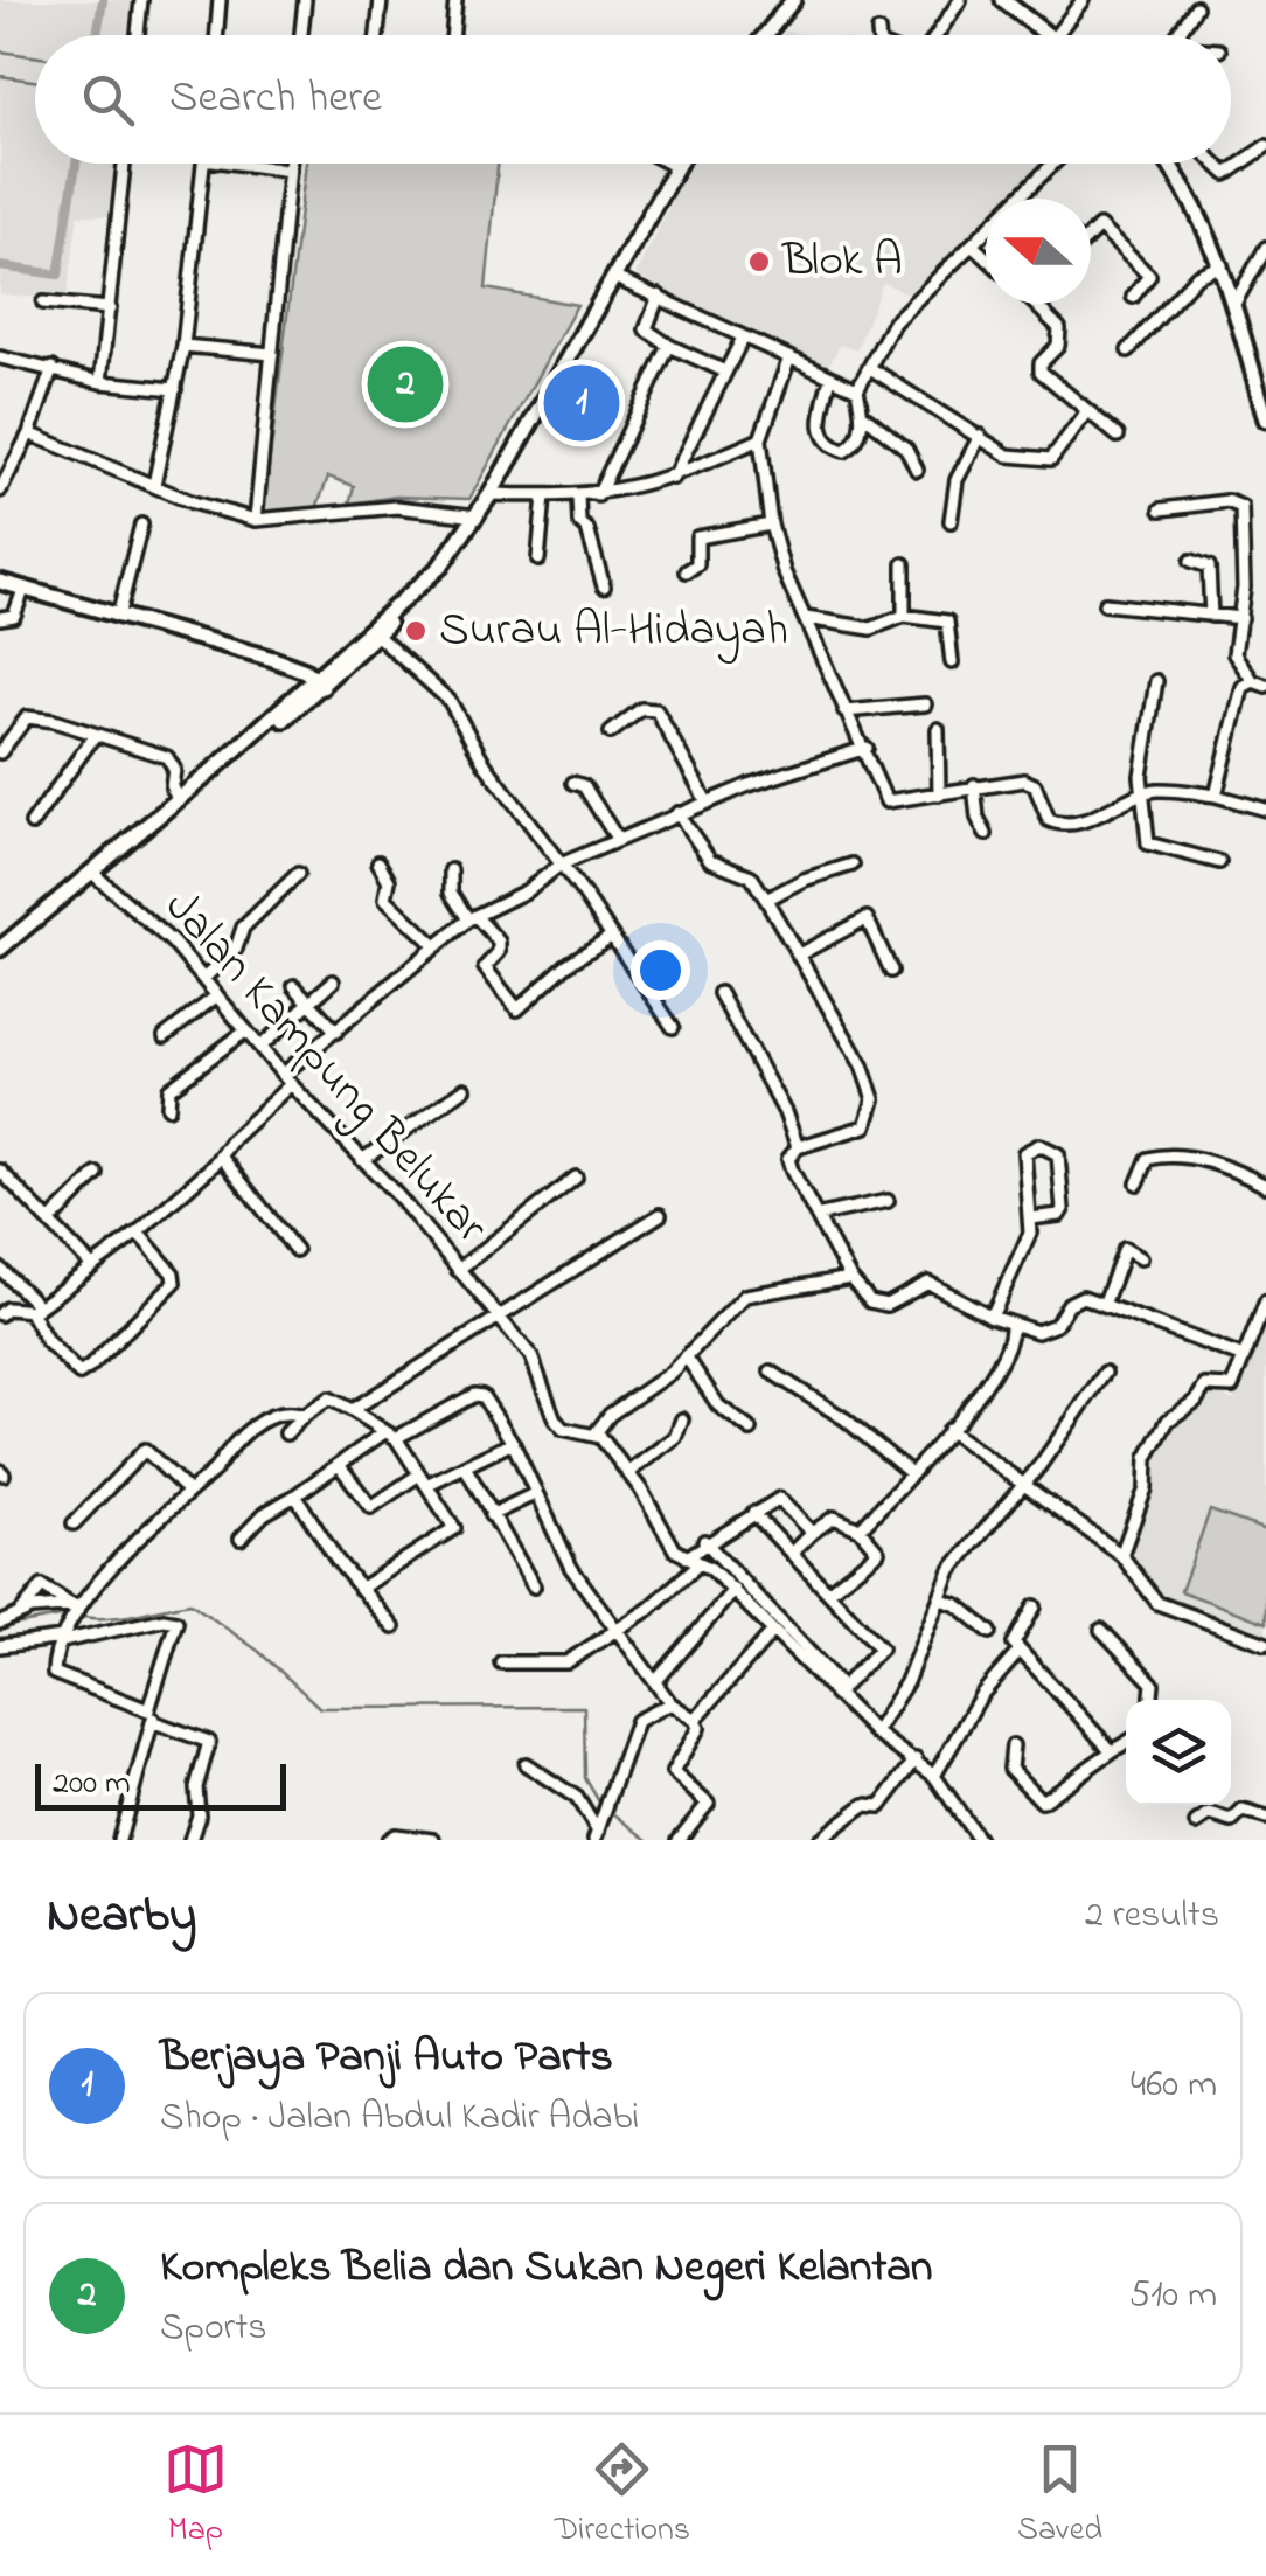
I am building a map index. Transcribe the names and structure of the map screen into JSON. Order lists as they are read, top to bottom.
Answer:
{
  "streets": {
    "street": ["Jalan Kampung Belukar"]
  },
  "places": ["Blok A", "Surau Al-Hidayah"],
  "scale_bar": "200 m",
  "north": "left",
  "page": {
    "search": "Search here",
    "pins": ["2", "1"],
    "scale": "200 m",
    "heading": ["Nearby", "2 results"],
    "list": [
      {
        "mark": "1",
        "name": "Berjaya Panji Auto Parts",
        "note": "Shop · Jalan Abdul Kadir Adabi",
        "value": "460 m"
      },
      {
        "mark": "2",
        "name": "Kompleks Belia dan Sukan Negeri Kelantan",
        "note": "Sports",
        "value": "510 m"
      }
    ],
    "nav": ["Map", "Directions", "Saved"]
  }
}
